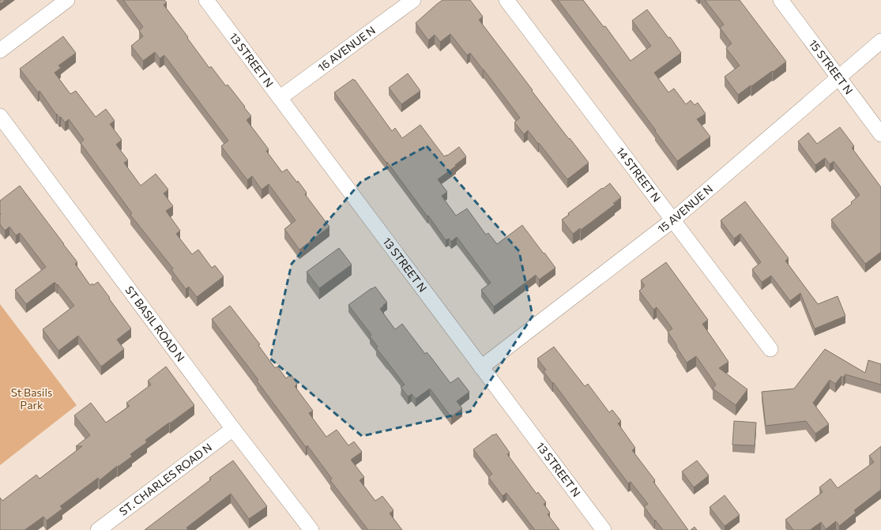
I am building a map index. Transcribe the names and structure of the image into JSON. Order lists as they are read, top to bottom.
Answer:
{
  "streets": {
    "street": [
      "16 AVENUE N",
      "13 STREET N",
      "15 STREET N",
      "14 STREET N",
      "15 AVENUE N",
      "ST BASIL ROAD N",
      "ST. CHARLES ROAD N"
    ]
  },
  "crossings": [
    ["16 AVENUE N", "13 STREET N"],
    ["13 STREET N", "15 AVENUE N"],
    ["15 STREET N", "15 AVENUE N"],
    ["14 STREET N", "15 AVENUE N"],
    ["ST BASIL ROAD N", "ST. CHARLES ROAD N"]
  ],
  "parks": ["St Basils Park"]
}
